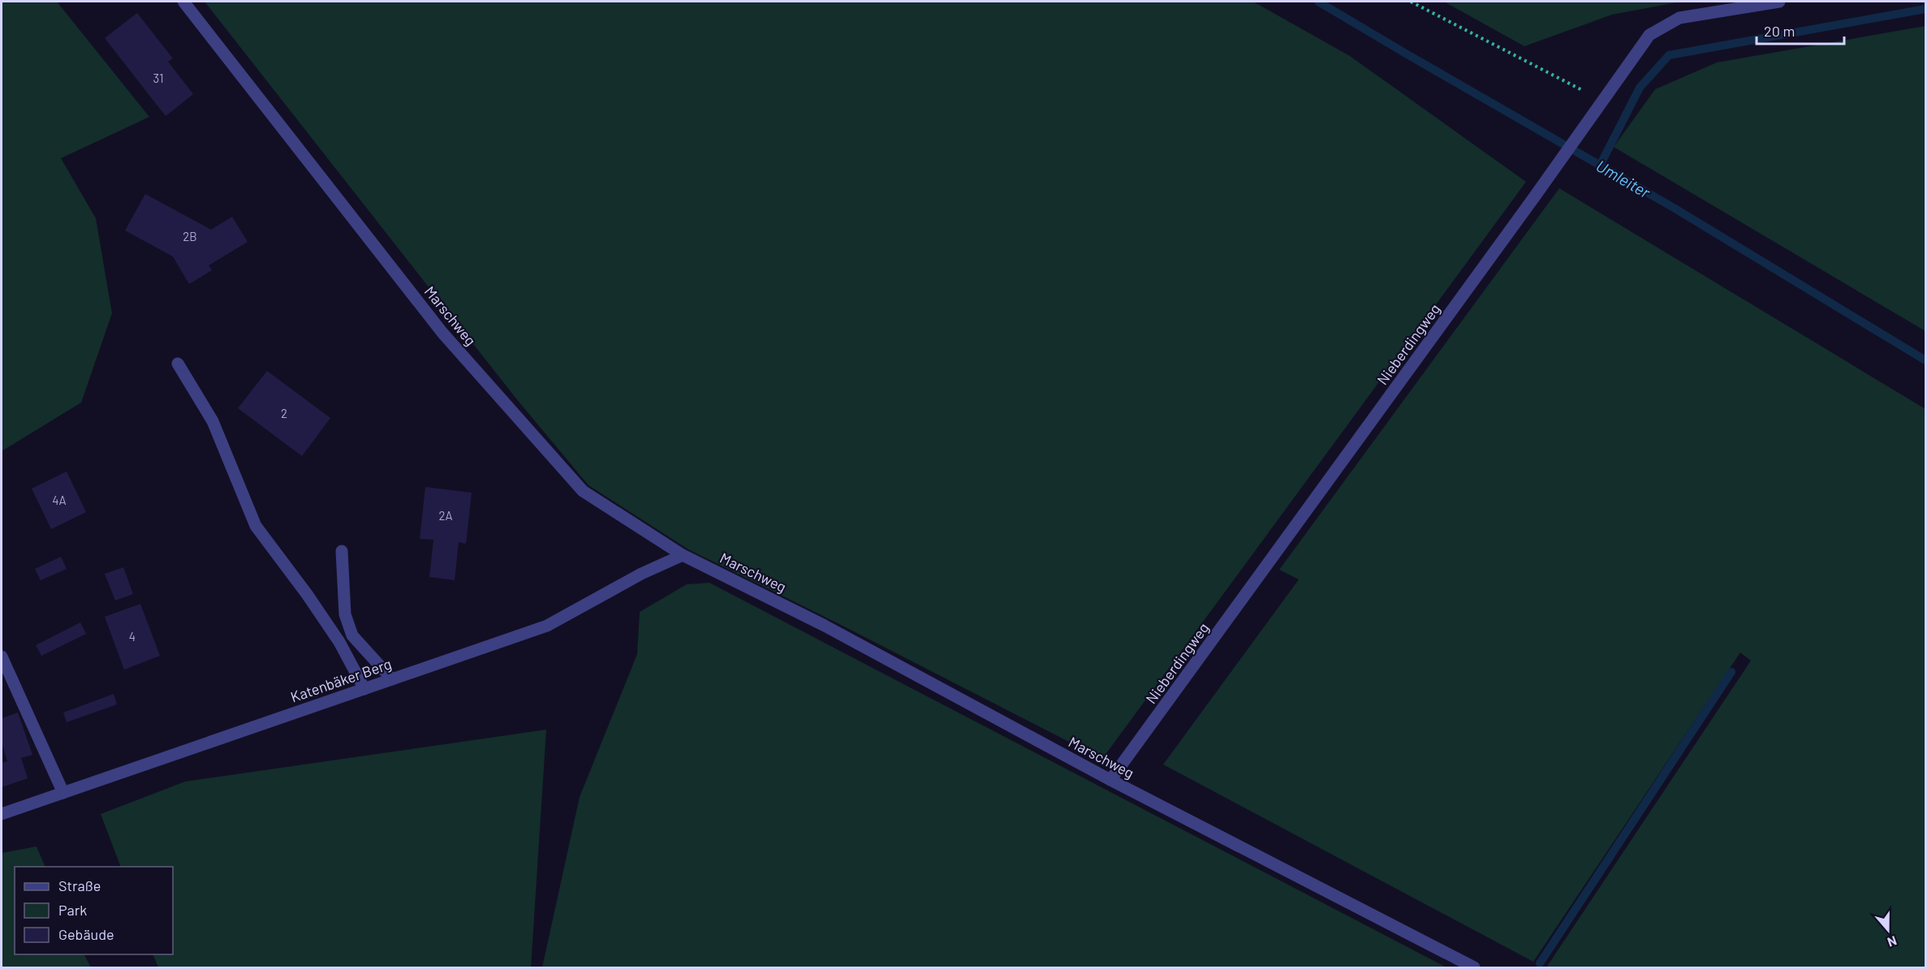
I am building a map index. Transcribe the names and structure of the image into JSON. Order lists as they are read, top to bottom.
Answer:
{
  "streets": {
    "street": ["Marschweg", "Nieberdingweg", "Katenbäker Berg"]
  },
  "crossings": [
    ["Marschweg", "Nieberdingweg"],
    ["Marschweg", "Katenbäker Berg"]
  ],
  "water": ["Umleiter"],
  "house_numbers": [
    "31",
    "2B",
    "2",
    "4A",
    "2A",
    "4"
  ],
  "legend": ["Straße", "Park", "Gebäude"],
  "scale_bar": "20 m",
  "north": "bottom"
}
